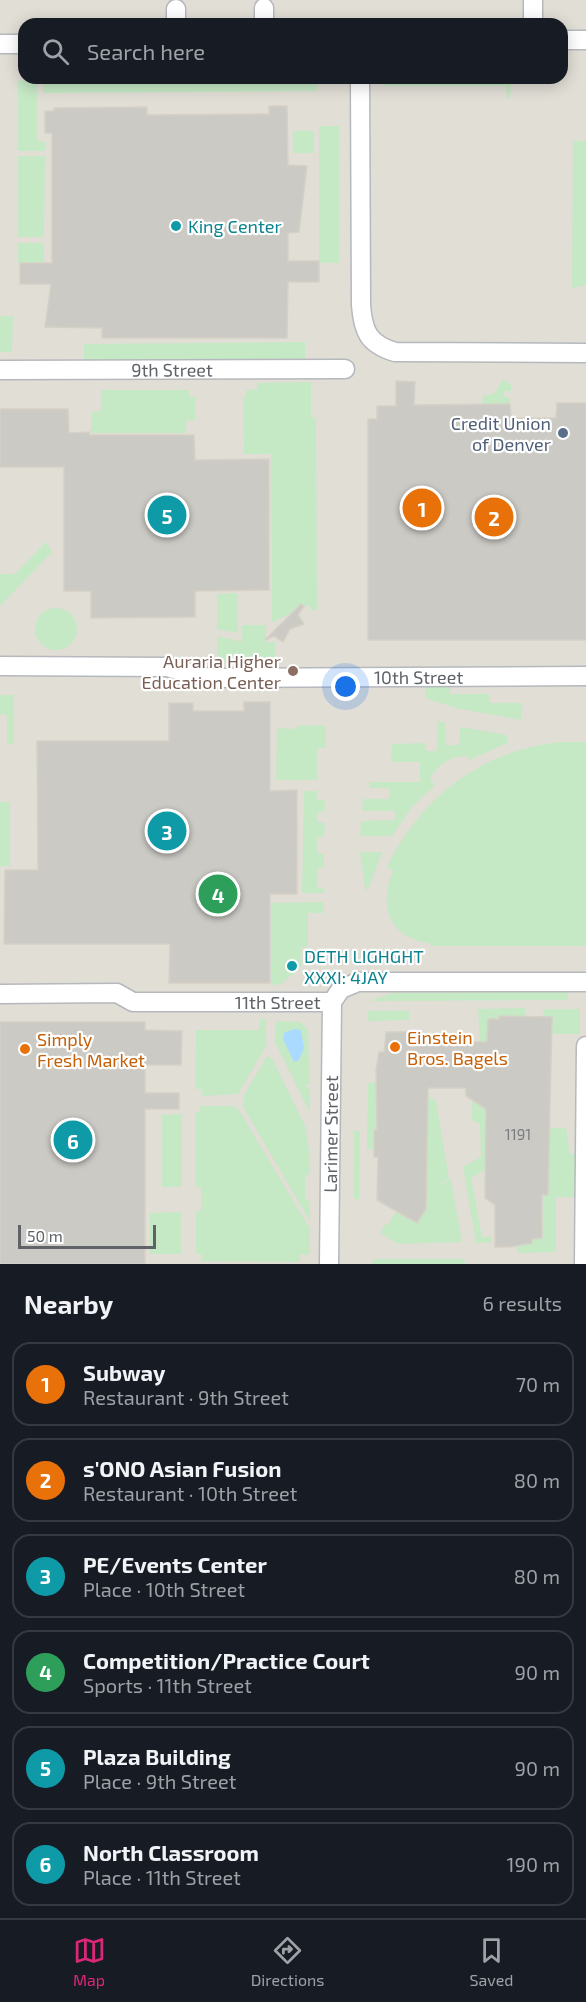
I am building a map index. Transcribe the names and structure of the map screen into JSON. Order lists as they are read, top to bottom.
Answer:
{
  "streets": {
    "street": [
      "9th Street",
      "10th Street",
      "11th Street",
      "Larimer Street"
    ]
  },
  "crossings": [
    ["11th Street", "Larimer Street"]
  ],
  "places": [
    "King Center",
    "Credit Union of Denver",
    "Auraria Higher Education Center",
    "DETH LIGHGHT XXXI: 4JAY",
    "Einstein Bros. Bagels",
    "Simply Fresh Market"
  ],
  "house_numbers": ["1191"],
  "scale_bar": "50 m",
  "page": {
    "search": "Search here",
    "pins": [
      "1",
      "5",
      "2",
      "3",
      "4",
      "6"
    ],
    "scale": "50 m",
    "heading": ["Nearby", "6 results"],
    "list": [
      {
        "mark": "1",
        "name": "Subway",
        "note": "Restaurant · 9th Street",
        "value": "70 m"
      },
      {
        "mark": "2",
        "name": "s'ONO Asian Fusion",
        "note": "Restaurant · 10th Street",
        "value": "80 m"
      },
      {
        "mark": "3",
        "name": "PE/Events Center",
        "note": "Place · 10th Street",
        "value": "80 m"
      },
      {
        "mark": "4",
        "name": "Competition/Practice Court",
        "note": "Sports · 11th Street",
        "value": "90 m"
      },
      {
        "mark": "5",
        "name": "Plaza Building",
        "note": "Place · 9th Street",
        "value": "90 m"
      },
      {
        "mark": "6",
        "name": "North Classroom",
        "note": "Place · 11th Street",
        "value": "190 m"
      }
    ],
    "nav": ["Map", "Directions", "Saved"]
  }
}
